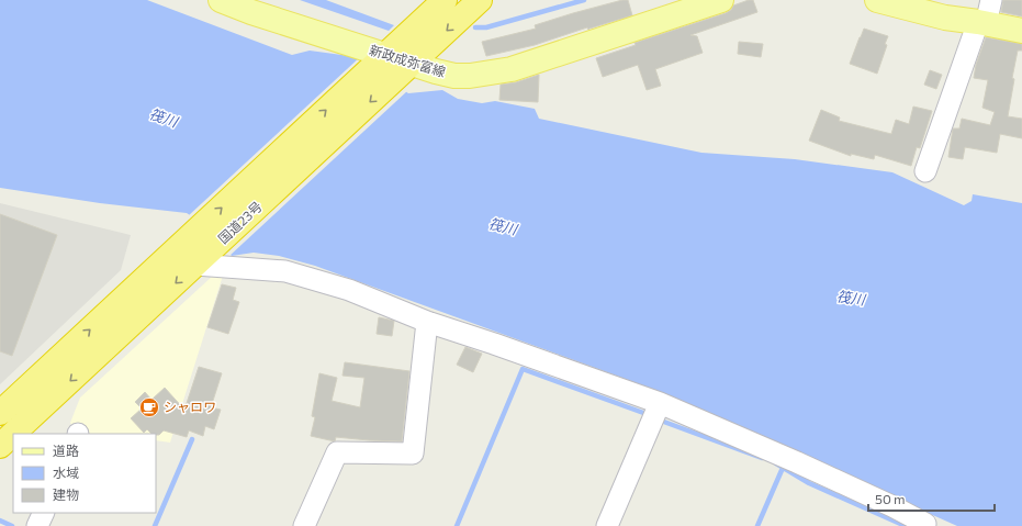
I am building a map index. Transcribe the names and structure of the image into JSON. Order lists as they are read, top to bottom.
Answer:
{
  "streets": {
    "highway": ["国道23号"],
    "main road": ["新政成弥富線"]
  },
  "crossings": [
    ["新政成弥富線", "国道23号"]
  ],
  "water": ["筏川"],
  "places": {
    "cafe": ["シャロワ"]
  },
  "legend": ["道路", "水域", "建物"],
  "scale_bar": "50 m"
}
